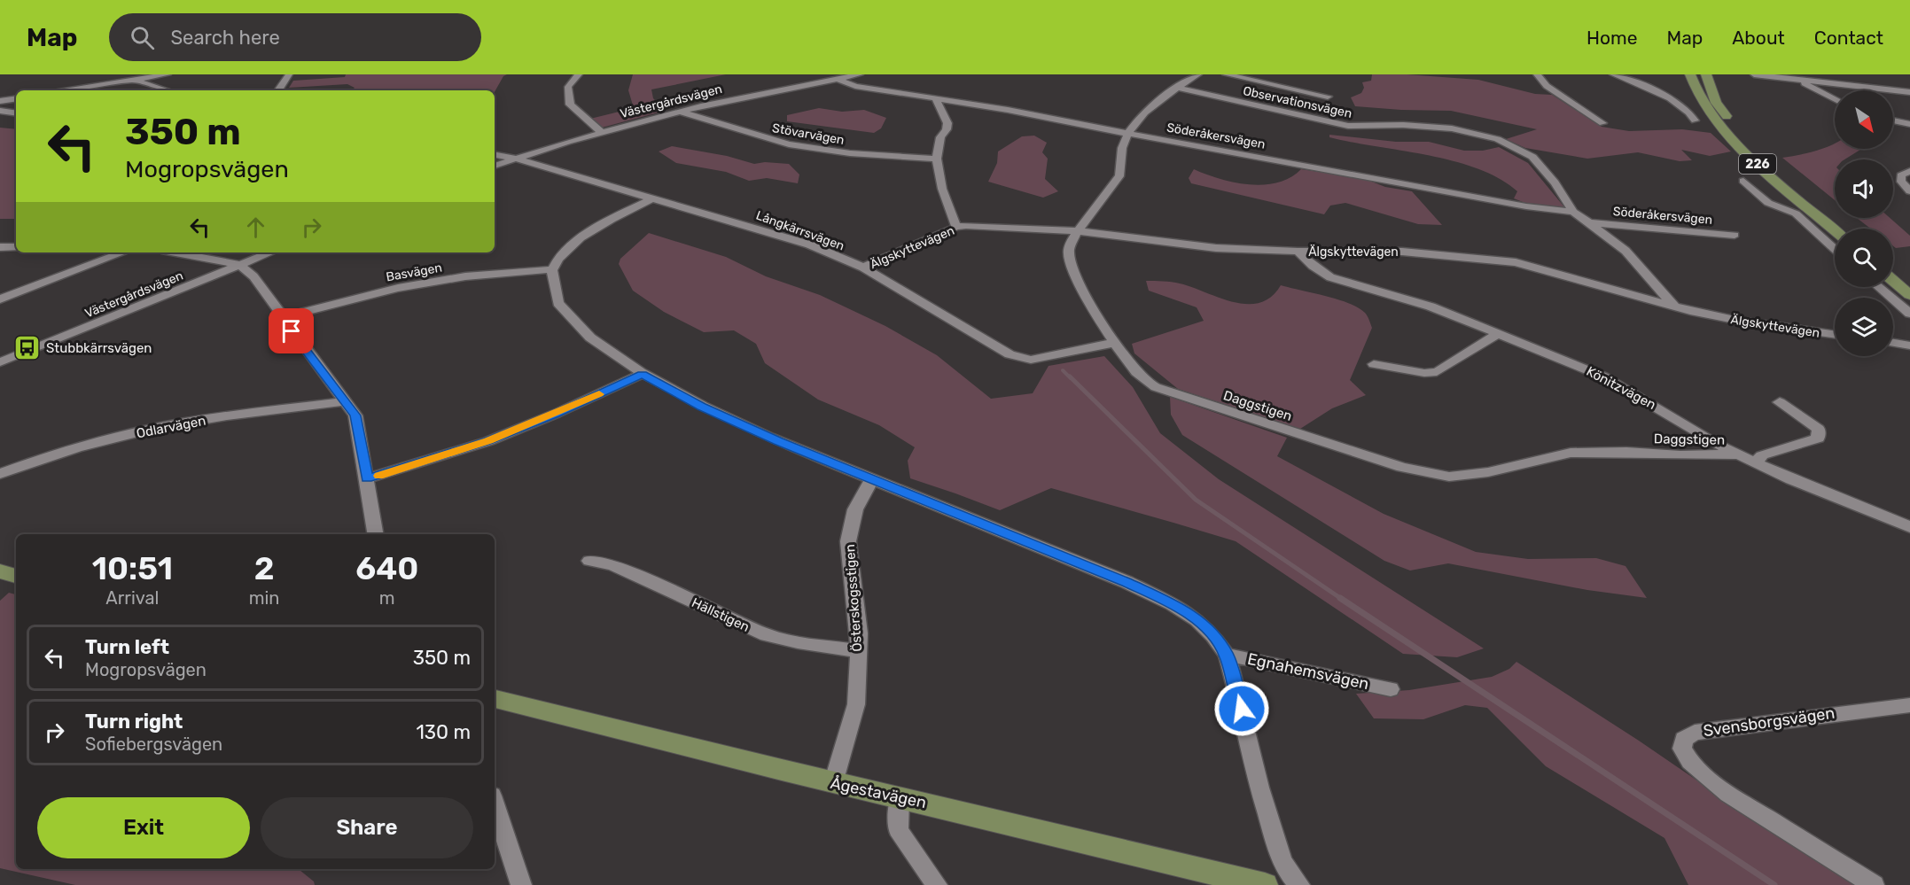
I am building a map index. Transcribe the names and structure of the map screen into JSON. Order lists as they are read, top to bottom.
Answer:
{
  "streets": {
    "main road": ["226", "Ågestavägen"],
    "street": [
      "Västergårdsvägen",
      "Observationsvägen",
      "Stövarvägen",
      "Söderåkersvägen",
      "Långkärrsvägen",
      "Älgskyttevägen",
      "Basvägen",
      "Könitzvägen",
      "Daggstigen",
      "Odlarvägen",
      "Österskogsstigen",
      "Hällstigen",
      "Egnahemsvägen",
      "Svensborgsvägen"
    ]
  },
  "crossings": [
    ["Västergårdsvägen", "Stövarvägen"],
    ["Västergårdsvägen", "Söderåkersvägen"],
    ["Västergårdsvägen", "Långkärrsvägen"],
    ["Observationsvägen", "Söderåkersvägen"],
    ["Observationsvägen", "Daggstigen"],
    ["Söderåkersvägen", "Älgskyttevägen"],
    ["Söderåkersvägen", "Daggstigen"],
    ["Långkärrsvägen", "Älgskyttevägen"],
    ["Långkärrsvägen", "Daggstigen"],
    ["Älgskyttevägen", "Könitzvägen"],
    ["Älgskyttevägen", "Daggstigen"],
    ["Basvägen", "Egnahemsvägen"],
    ["Könitzvägen", "Daggstigen"],
    ["Österskogsstigen", "Hällstigen"],
    ["Österskogsstigen", "Egnahemsvägen"],
    ["Österskogsstigen", "Ågestavägen"]
  ],
  "places": {
    "bus stop": ["Stubbkärrsvägen"]
  },
  "north": "bottom right",
  "page": {
    "header": "Map",
    "search": "Search here",
    "nav": [
      "Home",
      "Map",
      "About",
      "Contact"
    ],
    "turn": ["350 m", "Mogropsvägen"],
    "eta": [
      "10:51",
      "Arrival",
      "2",
      "min",
      "640",
      "m"
    ],
    "list": [
      {
        "name": "Turn left",
        "note": "Mogropsvägen",
        "value": "350 m"
      },
      {
        "name": "Turn right",
        "note": "Sofiebergsvägen",
        "value": "130 m"
      }
    ],
    "buttons": ["Exit", "Share"]
  }
}
